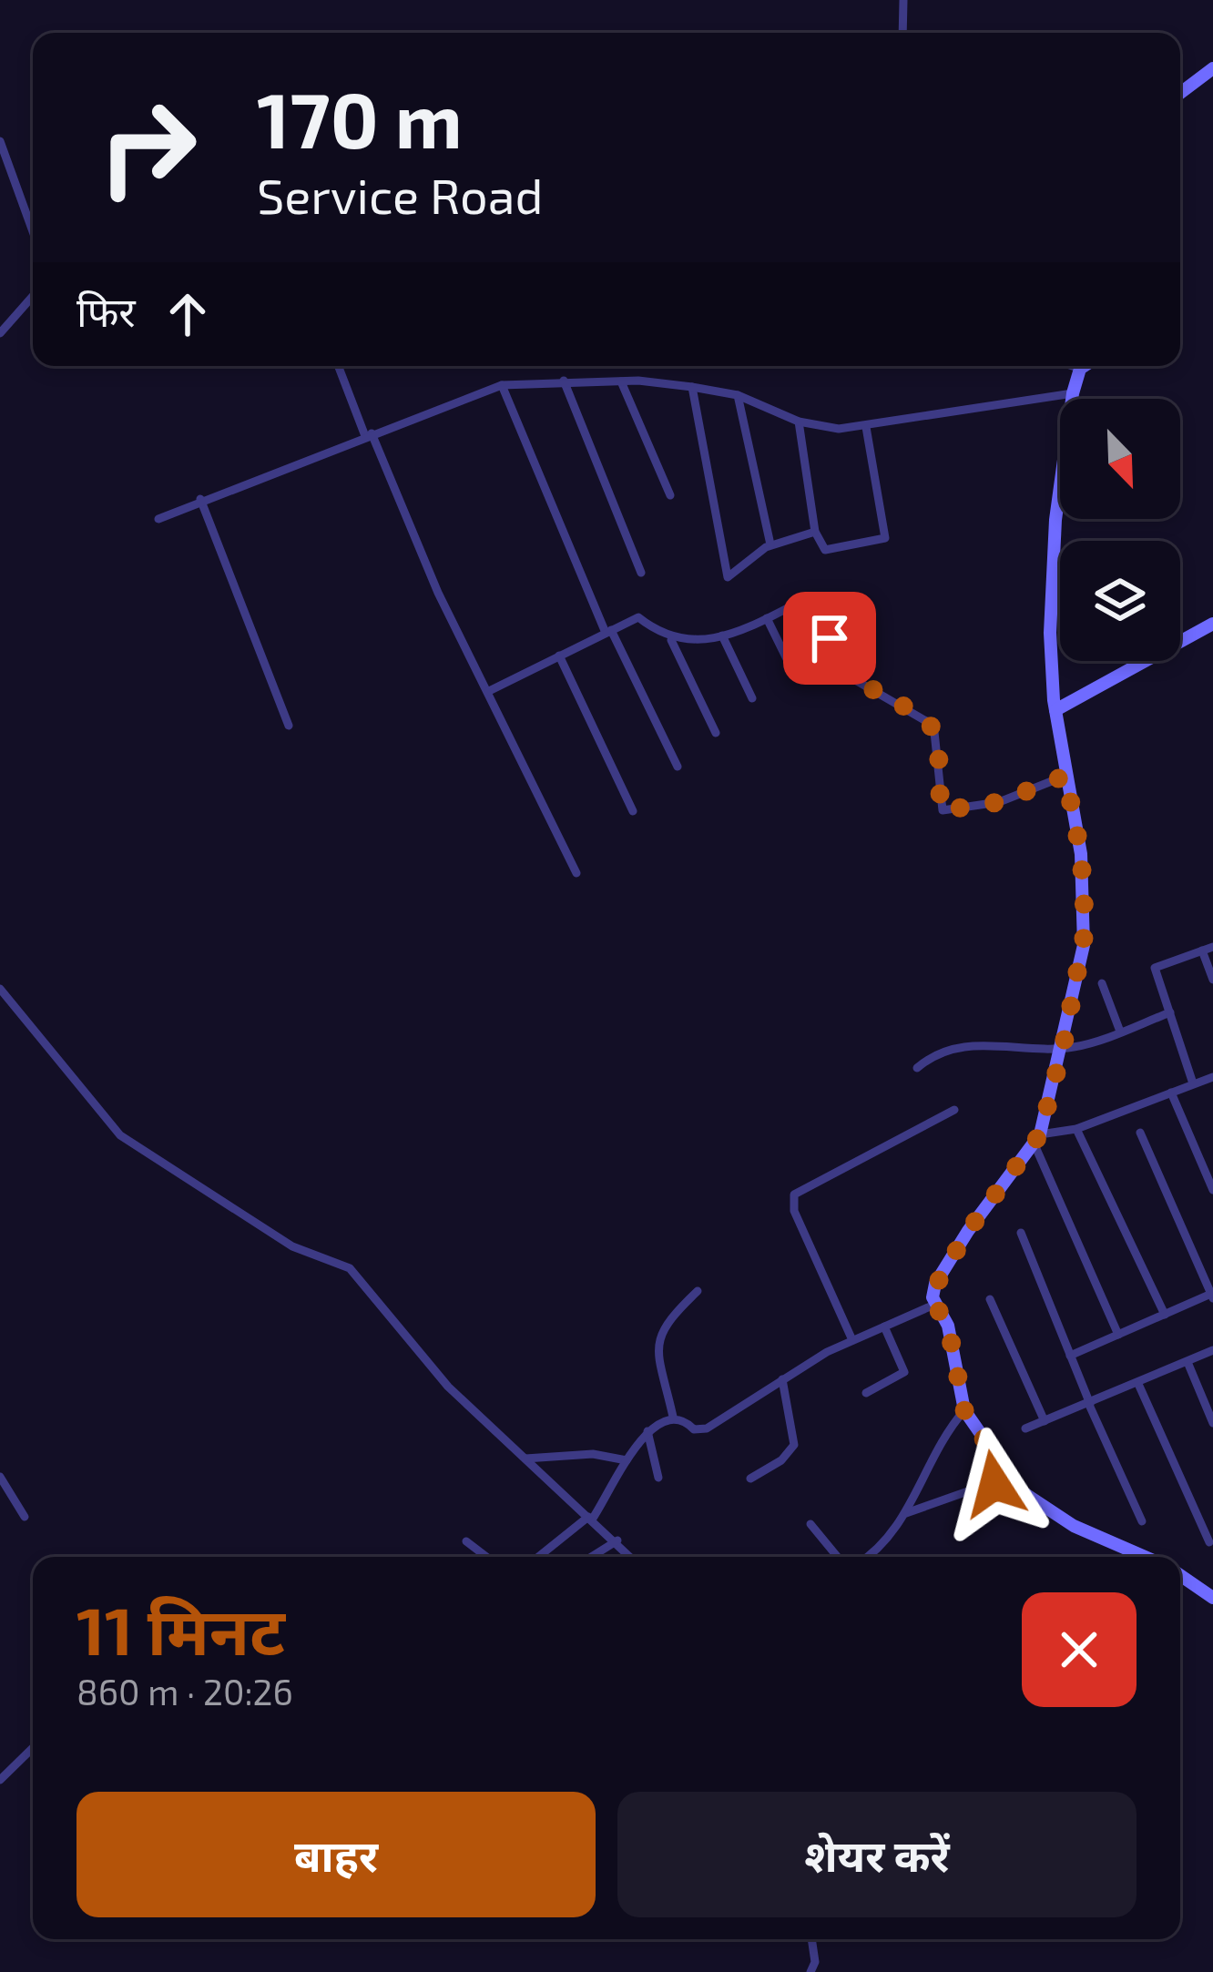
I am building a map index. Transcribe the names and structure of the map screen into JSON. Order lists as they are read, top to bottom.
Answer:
{
  "north": "bottom right",
  "page": {
    "turn": ["170 m", "Service Road"],
    "then": "फिर",
    "heading": ["11 मिनट", "860 m · 20:26"],
    "buttons": ["बाहर", "शेयर करें"]
  }
}
